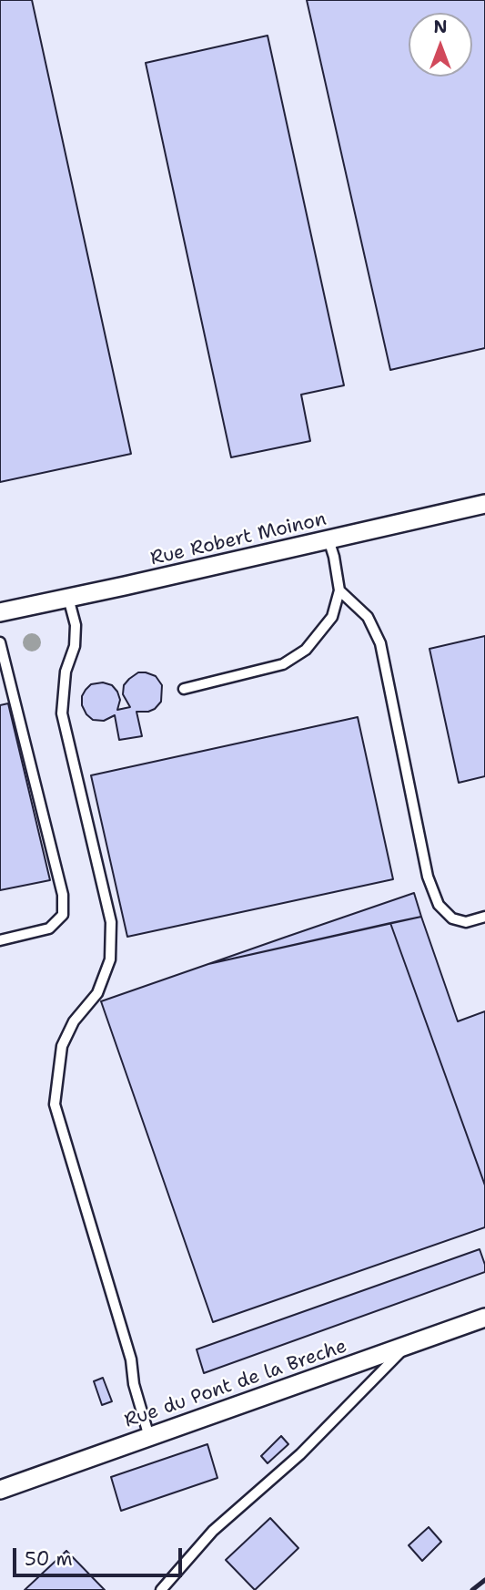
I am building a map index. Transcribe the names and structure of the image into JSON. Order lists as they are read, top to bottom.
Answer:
{
  "streets": {
    "street": ["Rue Robert Moinon", "Rue du Pont de la Breche"]
  },
  "scale_bar": "50 m",
  "north": "top"
}
